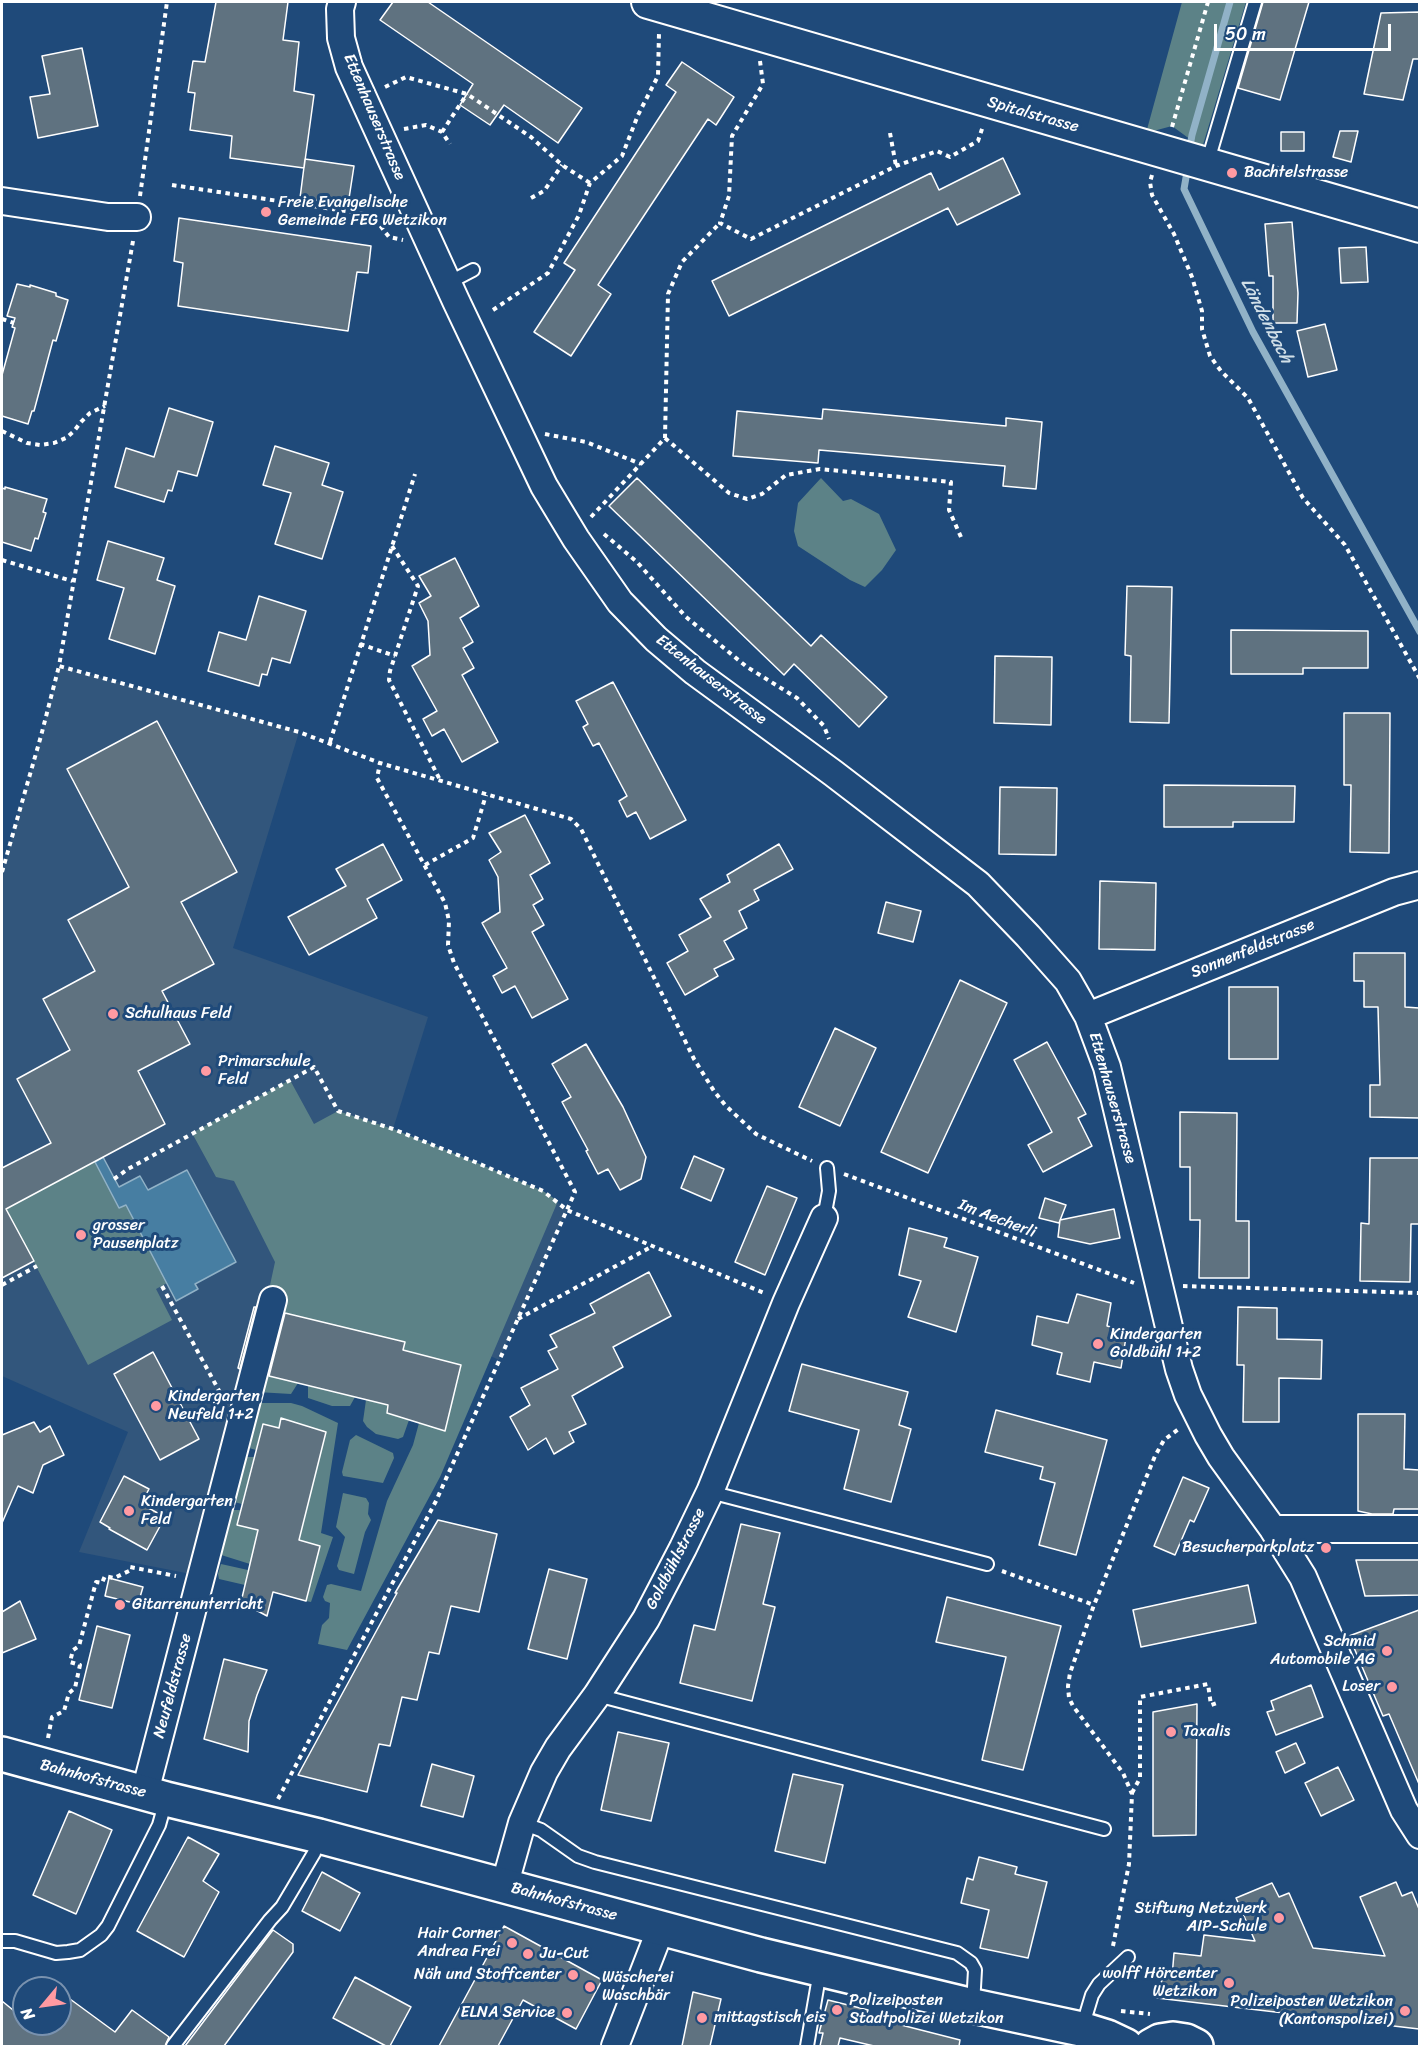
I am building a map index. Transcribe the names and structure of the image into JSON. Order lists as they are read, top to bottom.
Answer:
{
  "streets": {
    "main road": ["Bahnhofstrasse"],
    "street": [
      "Spitalstrasse",
      "Ettenhauserstrasse",
      "Sonnenfeldstrasse",
      "Goldbühlstrasse",
      "Neufeldstrasse"
    ],
    "path": ["Im Aecherli"]
  },
  "crossings": [
    ["Ettenhauserstrasse", "Sonnenfeldstrasse"],
    ["Ettenhauserstrasse", "Im Aecherli"],
    ["Goldbühlstrasse", "Bahnhofstrasse"],
    ["Neufeldstrasse", "Bahnhofstrasse"]
  ],
  "water": ["Ländenbach"],
  "places": [
    "Bachtelstrasse",
    "Freie Evangelische Gemeinde FEG Wetzikon",
    "Schulhaus Feld",
    "Primarschule Feld",
    "grosser Pausenplatz",
    "Kindergarten Goldbühl 1+2",
    "Kindergarten Neufeld 1+2",
    "Kindergarten Feld",
    "Besucherparkplatz",
    "Gitarrenunterricht",
    "Schmid Automobile AG",
    "Loser",
    "Taxalis",
    "Stiftung Netzwerk AIP-Schule",
    "Hair Corner Andrea Frei",
    "Ju-Cut",
    "Näh und Stoffcenter",
    "wolff Hörcenter Wetzikon",
    "Wäscherei Waschbär",
    "Polizeiposten Stadtpolizei Wetzikon",
    "Polizeiposten Wetzikon (Kantonspolizei)",
    "ELNA Service",
    "mittagstisch eis"
  ],
  "scale_bar": "50 m",
  "north": "bottom left"
}
